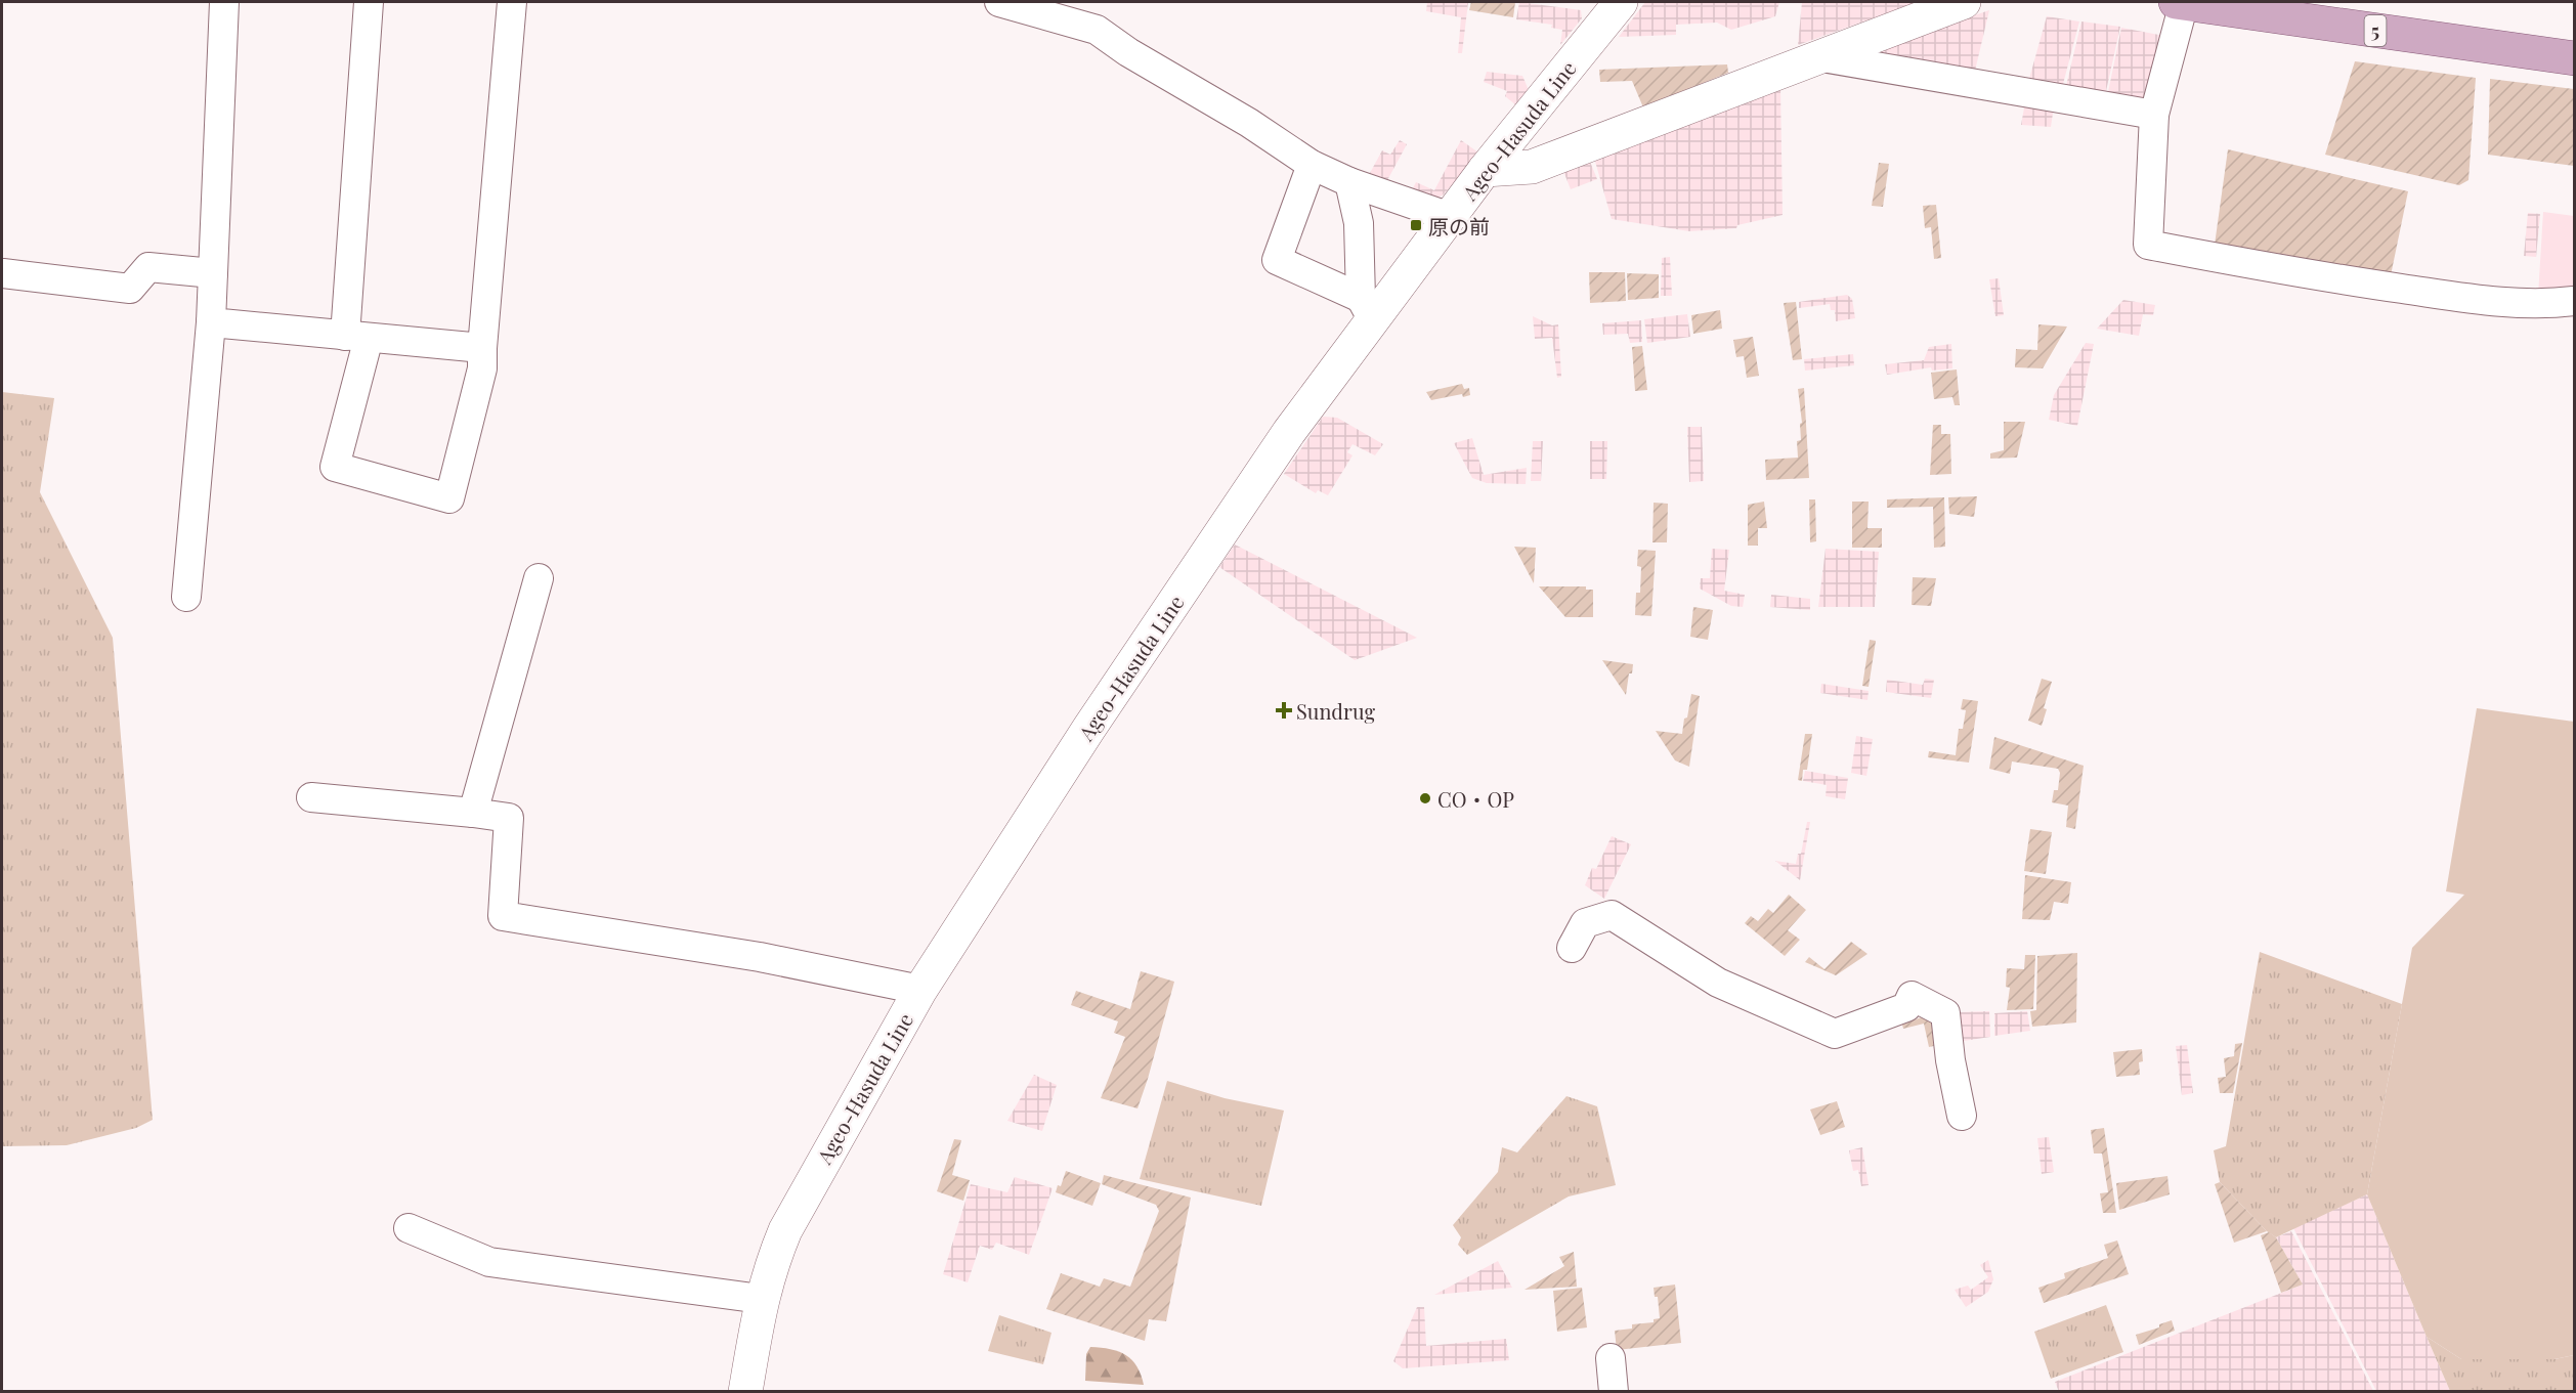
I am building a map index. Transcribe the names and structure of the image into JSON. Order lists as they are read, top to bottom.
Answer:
{
  "streets": {
    "main road": ["5", "Ageo-Hasuda Line"]
  },
  "places": {
    "transit": ["原の前"],
    "health": ["Sundrug"],
    "other": ["CO・OP"]
  }
}
